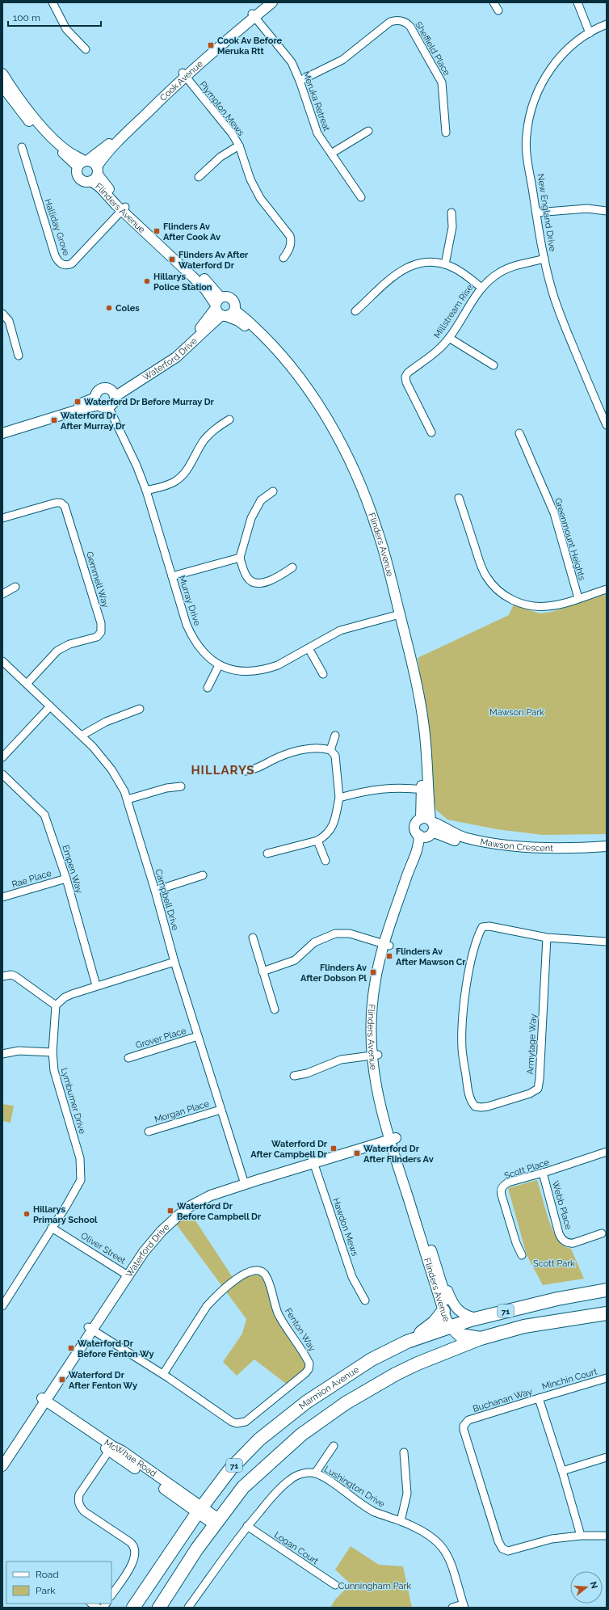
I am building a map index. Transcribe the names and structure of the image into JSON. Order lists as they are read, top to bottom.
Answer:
{
  "streets": {
    "highway": ["71", "Marmion Avenue"],
    "main road": [
      "Cook Avenue",
      "Flinders Avenue",
      "Waterford Drive",
      "Mawson Crescent",
      "McWhae Road"
    ],
    "street": [
      "Sheffield Place",
      "Meruka Retreat",
      "Plympton Mews",
      "New England Drive",
      "Halliday Grove",
      "Millstream Rise",
      "Greenmount Heights",
      "Gemmell Way",
      "Murray Drive",
      "Empen Way",
      "Rae Place",
      "Campbell Drive",
      "Grover Place",
      "Armytage Way",
      "Lymburner Drive",
      "Morgan Place",
      "Scott Place",
      "Webb Place",
      "Hawdon Mews",
      "Oliver Street",
      "Fenton Way",
      "Minchin Court",
      "Buchanan Way",
      "Lushington Drive",
      "Logan Court"
    ]
  },
  "crossings": [
    ["Sheffield Place", "Meruka Retreat"],
    ["Cook Avenue", "Meruka Retreat"],
    ["Cook Avenue", "Plympton Mews"],
    ["Cook Avenue", "Flinders Avenue"],
    ["Flinders Avenue", "Halliday Grove"],
    ["Flinders Avenue", "Waterford Drive"],
    ["Flinders Avenue", "Murray Drive"],
    ["Flinders Avenue", "Mawson Crescent"],
    ["Flinders Avenue", "Marmion Avenue"],
    ["New England Drive", "Millstream Rise"],
    ["Waterford Drive", "Murray Drive"],
    ["Waterford Drive", "Campbell Drive"],
    ["Waterford Drive", "Hawdon Mews"],
    ["Waterford Drive", "Oliver Street"],
    ["Waterford Drive", "Fenton Way"],
    ["Waterford Drive", "McWhae Road"],
    ["Gemmell Way", "Campbell Drive"],
    ["Empen Way", "Rae Place"],
    ["Campbell Drive", "Grover Place"],
    ["Campbell Drive", "Morgan Place"],
    ["Lymburner Drive", "Oliver Street"],
    ["Scott Place", "Webb Place"],
    ["71", "McWhae Road"],
    ["Minchin Court", "Buchanan Way"],
    ["Marmion Avenue", "McWhae Road"],
    ["Lushington Drive", "Logan Court"]
  ],
  "districts": ["HILLARYS"],
  "parks": ["Mawson Park", "Scott Park", "Cunningham Park"],
  "places": {
    "transit": [
      "Cook Av Before Meruka Rtt",
      "Flinders Av After Cook Av",
      "Flinders Av After Waterford Dr",
      "Waterford Dr Before Murray Dr",
      "Waterford Dr After Murray Dr",
      "Flinders Av After Mawson Cr",
      "Flinders Av After Dobson Pl",
      "Waterford Dr After Campbell Dr",
      "Waterford Dr After Flinders Av",
      "Waterford Dr Before Campbell Dr",
      "Waterford Dr Before Fenton Wy",
      "Waterford Dr After Fenton Wy"
    ],
    "other": ["Hillarys Police Station", "Coles", "Hillarys Primary School"]
  },
  "legend": ["Road", "Park"],
  "scale_bar": "100 m",
  "north": "right"
}
